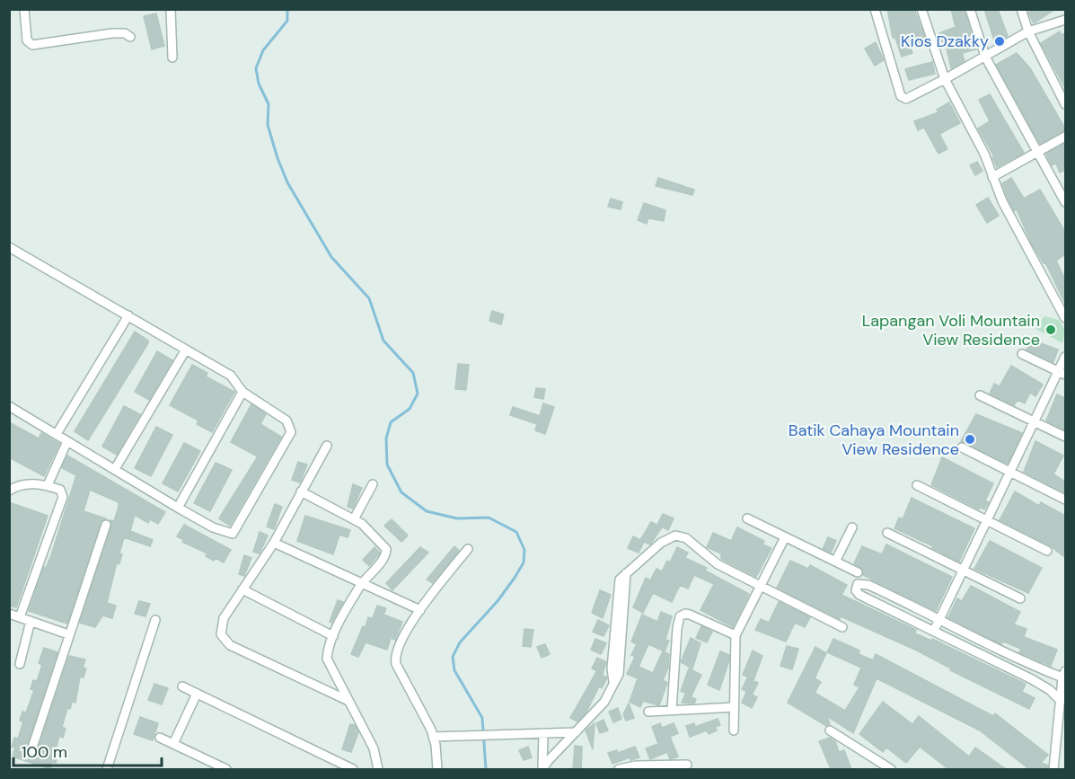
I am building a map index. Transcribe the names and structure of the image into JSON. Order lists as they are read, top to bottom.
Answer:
{
  "places": ["Kios Dzakky", "Lapangan Voli Mountain View Residence", "Batik Cahaya Mountain View Residence"],
  "scale_bar": "100 m"
}
